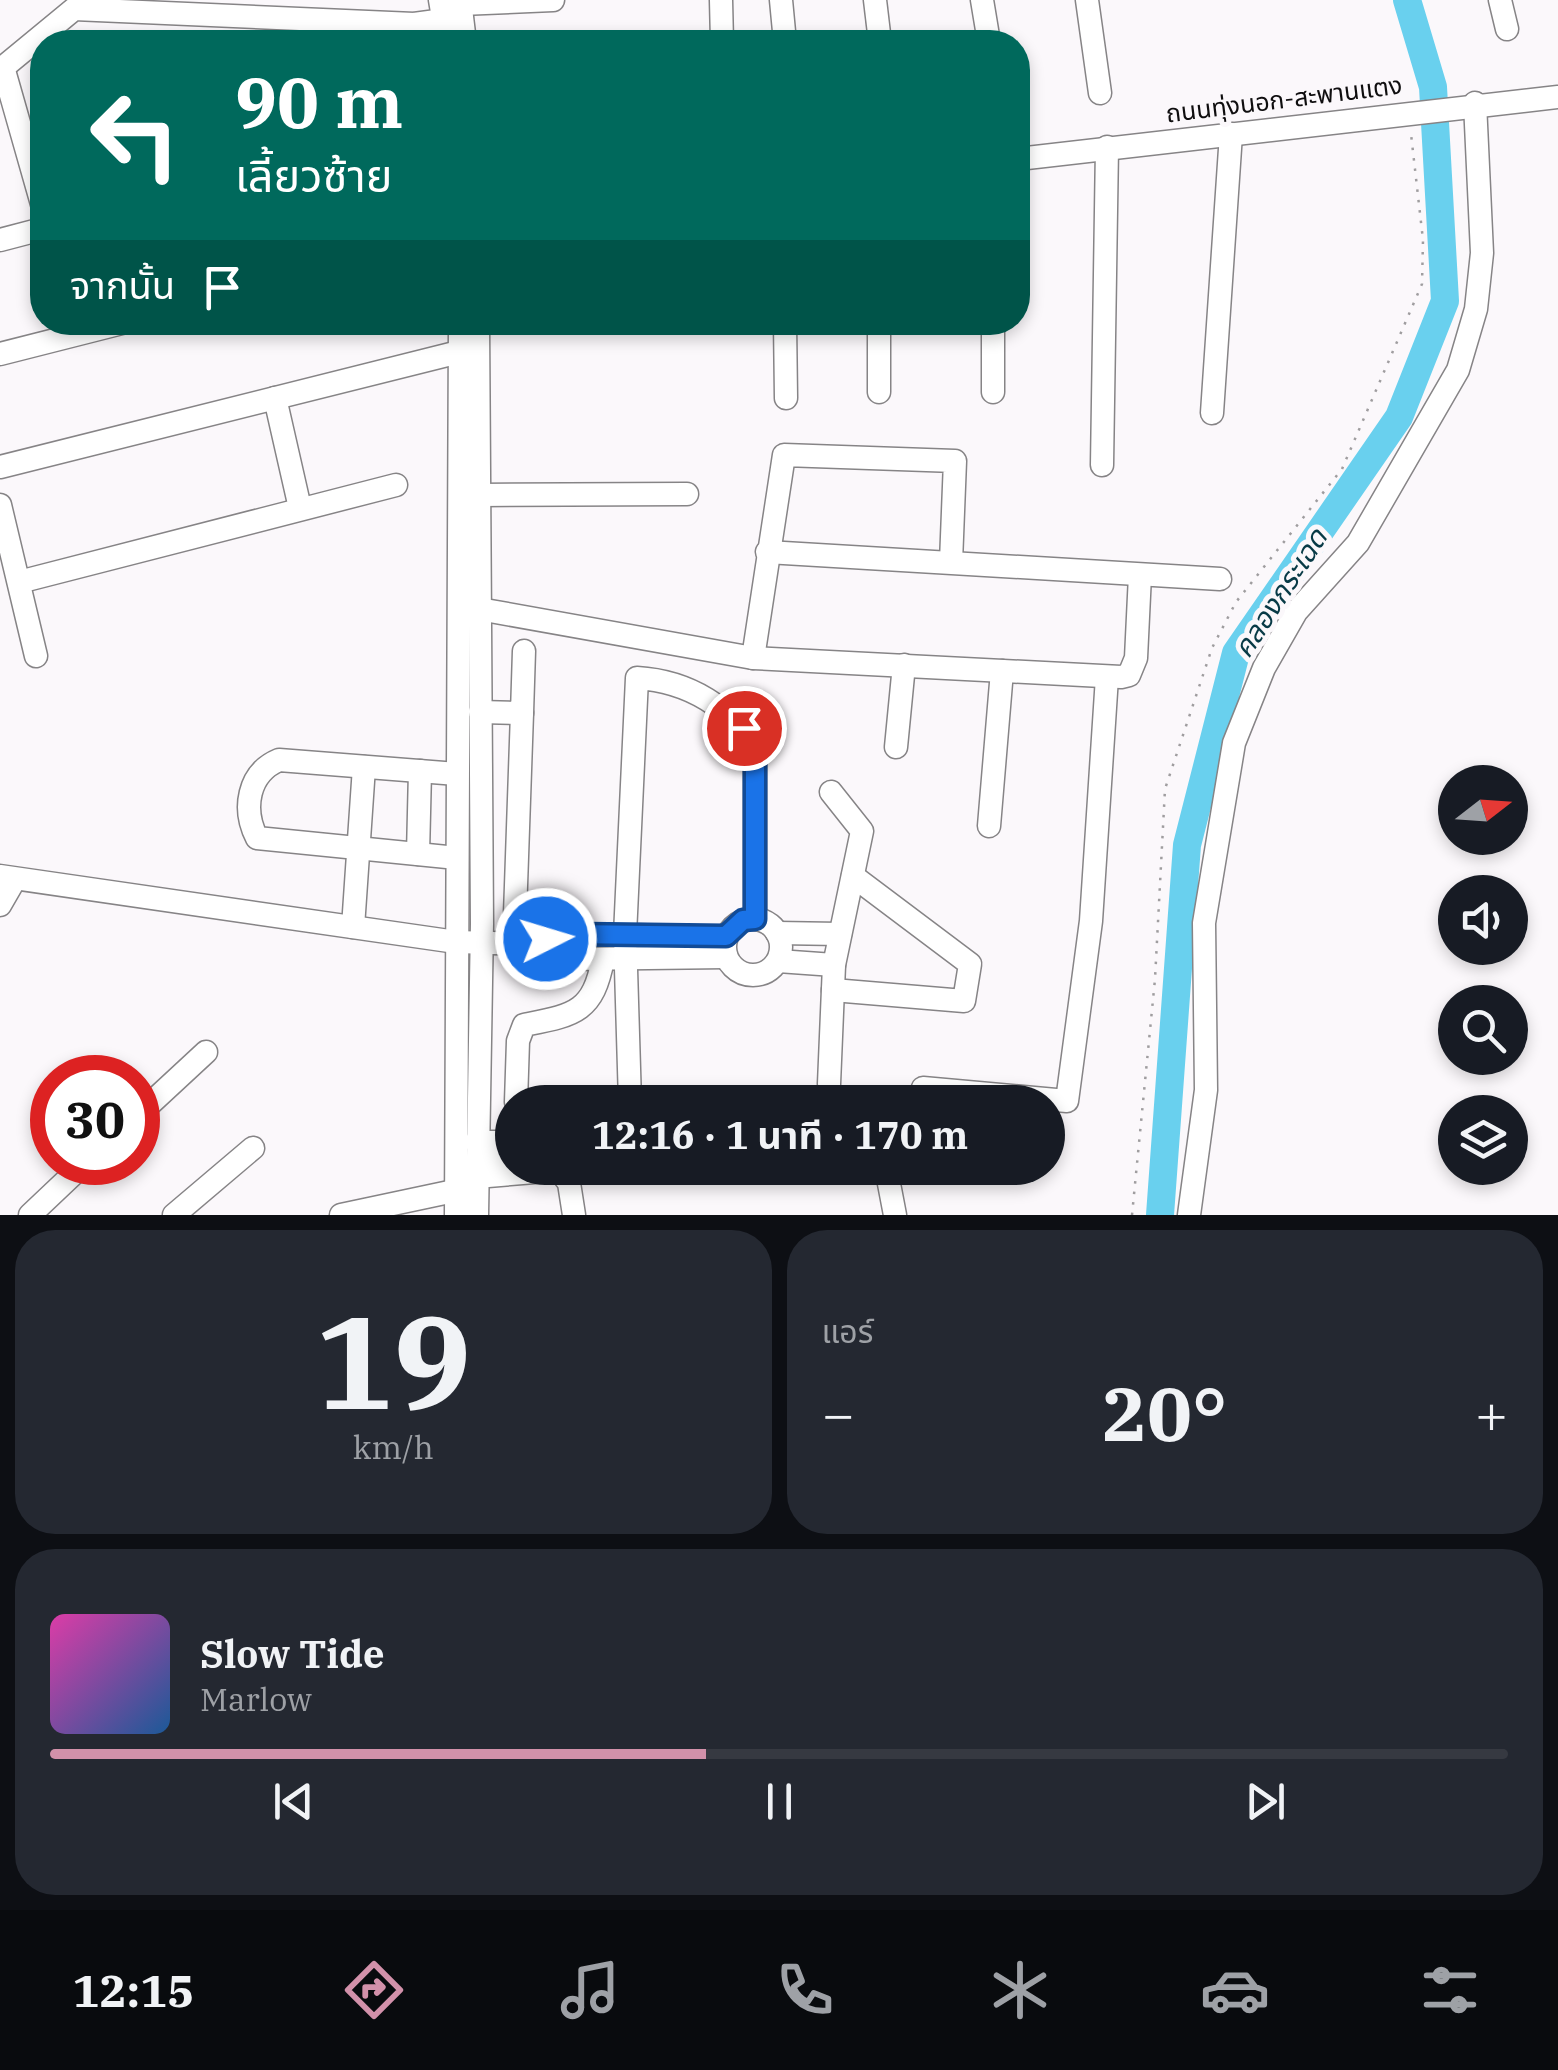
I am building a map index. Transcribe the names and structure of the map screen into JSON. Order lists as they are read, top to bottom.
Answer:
{
  "streets": {
    "street": ["ถนนทุ่งนอก-สะพานแตง"]
  },
  "water": ["คลองกระเฉด"],
  "north": "right",
  "page": {
    "turn": ["90 m", "เลี้ยวซ้าย"],
    "then": "จากนั้น",
    "limit": "30",
    "trip": "12:16 · 1 นาที · 170 m",
    "tile": [
      ["19", "km/h"],
      "แอร์"
    ],
    "heat": ["−", "20°", "+"],
    "song": ["Slow Tide", "Marlow"],
    "tabs": "12:15"
  }
}
